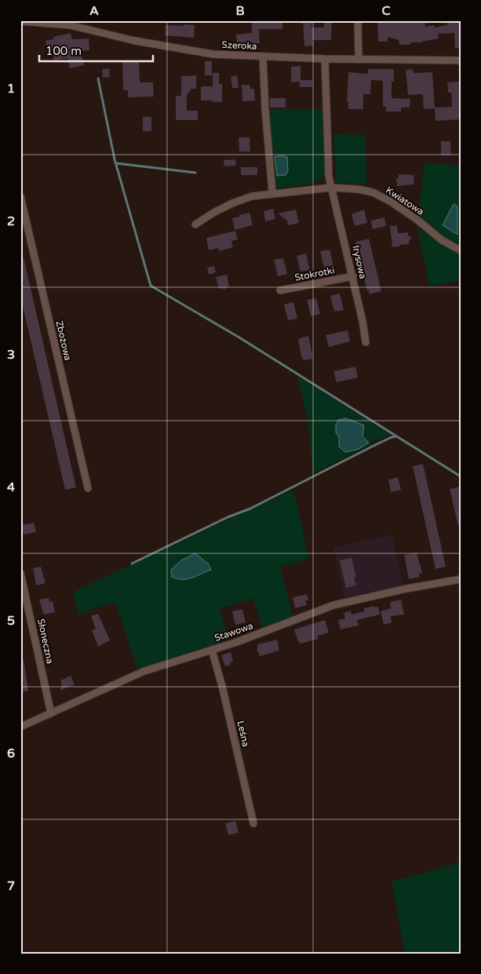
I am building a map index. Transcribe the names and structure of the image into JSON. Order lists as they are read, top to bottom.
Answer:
{
  "streets": {
    "street": [
      "Szeroka",
      "Kwiatowa",
      "Irysowa",
      "Stokrotki",
      "Zbożowa",
      "Stawowa",
      "Słoneczna",
      "Leśna"
    ]
  },
  "crossings": [
    ["Kwiatowa", "Irysowa"],
    ["Irysowa", "Stokrotki"],
    ["Stawowa", "Słoneczna"],
    ["Stawowa", "Leśna"]
  ],
  "scale_bar": "100 m",
  "grid": {
    "columns": ["A", "B", "C"],
    "rows": [
      "1",
      "2",
      "3",
      "4",
      "5",
      "6",
      "7"
    ]
  }
}
